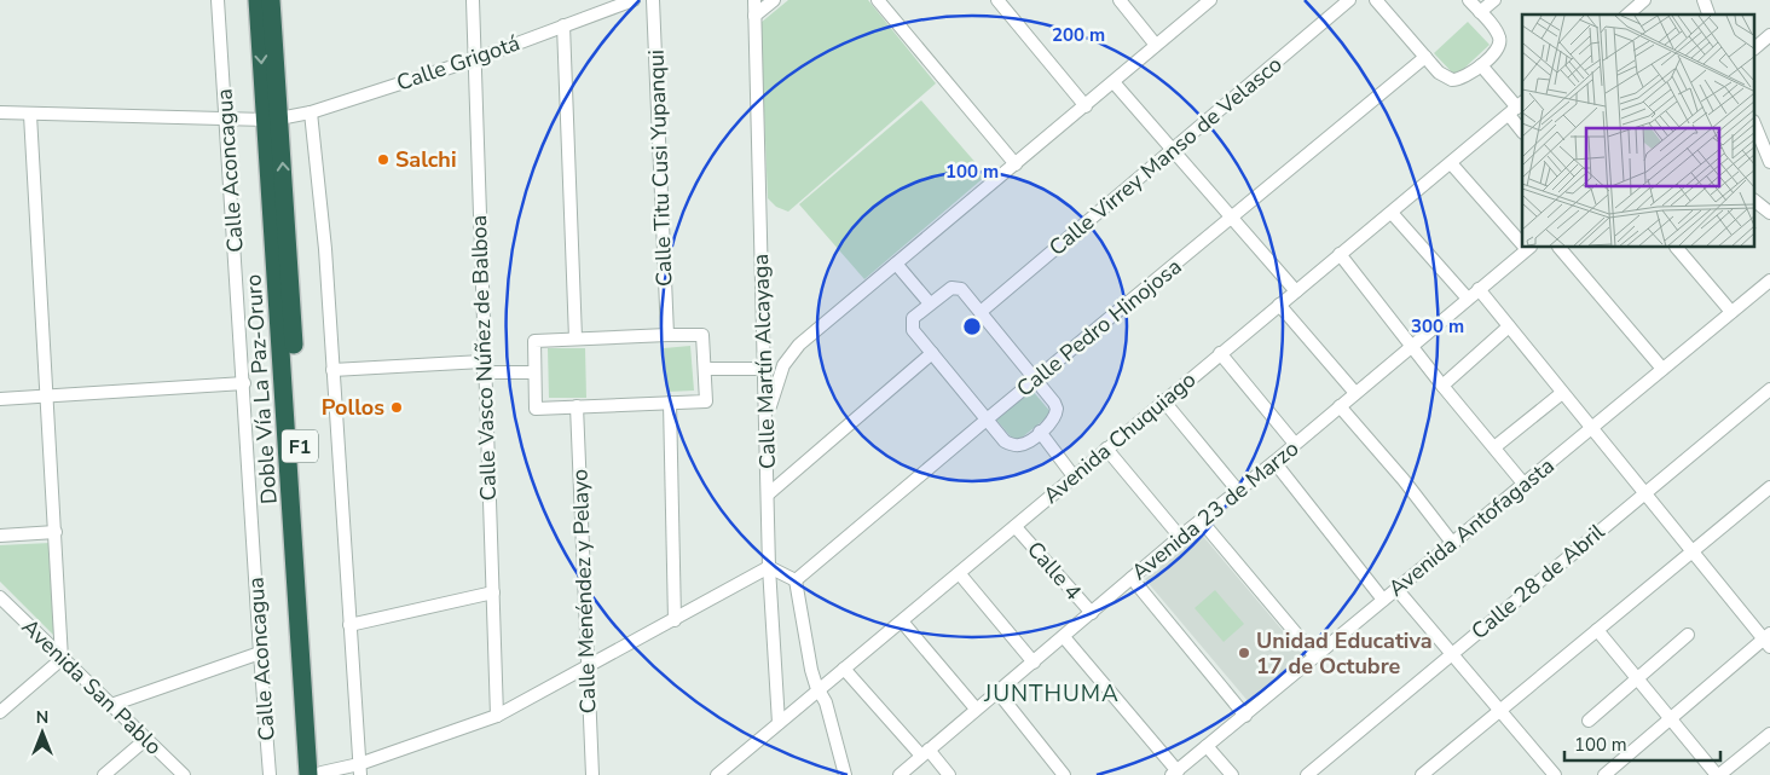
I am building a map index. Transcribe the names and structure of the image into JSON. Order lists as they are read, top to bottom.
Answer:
{
  "streets": {
    "highway": ["Doble Vía La Paz-Oruro", "F1"],
    "street": [
      "Calle Grigotá",
      "Calle Virrey Manso de Velasco",
      "Calle Titu Cusi Yupanqui",
      "Calle Aconcagua",
      "Calle Pedro Hinojosa",
      "Calle Vasco Núñez de Balboa",
      "Calle Martín Alcayaga",
      "Avenida Chuquiago",
      "Avenida 23 de Marzo",
      "Avenida Antofagasta",
      "Calle 4",
      "Calle 28 de Abril",
      "Calle Menéndez y Pelayo",
      "Avenida San Pablo"
    ]
  },
  "crossings": [
    ["Calle Grigotá", "Calle Aconcagua"],
    ["Calle Grigotá", "Calle Vasco Núñez de Balboa"],
    ["Calle Grigotá", "Doble Vía La Paz-Oruro"],
    ["Calle Martín Alcayaga", "Avenida Chuquiago"],
    ["Avenida Chuquiago", "Calle 4"],
    ["Avenida 23 de Marzo", "Calle 4"]
  ],
  "districts": ["JUNTHUMA"],
  "places": ["Salchi", "Pollos", "Unidad Educativa 17 de Octubre"],
  "scale_bar": "100 m",
  "north": "top",
  "rings": ["200 m", "100 m", "300 m"]
}
